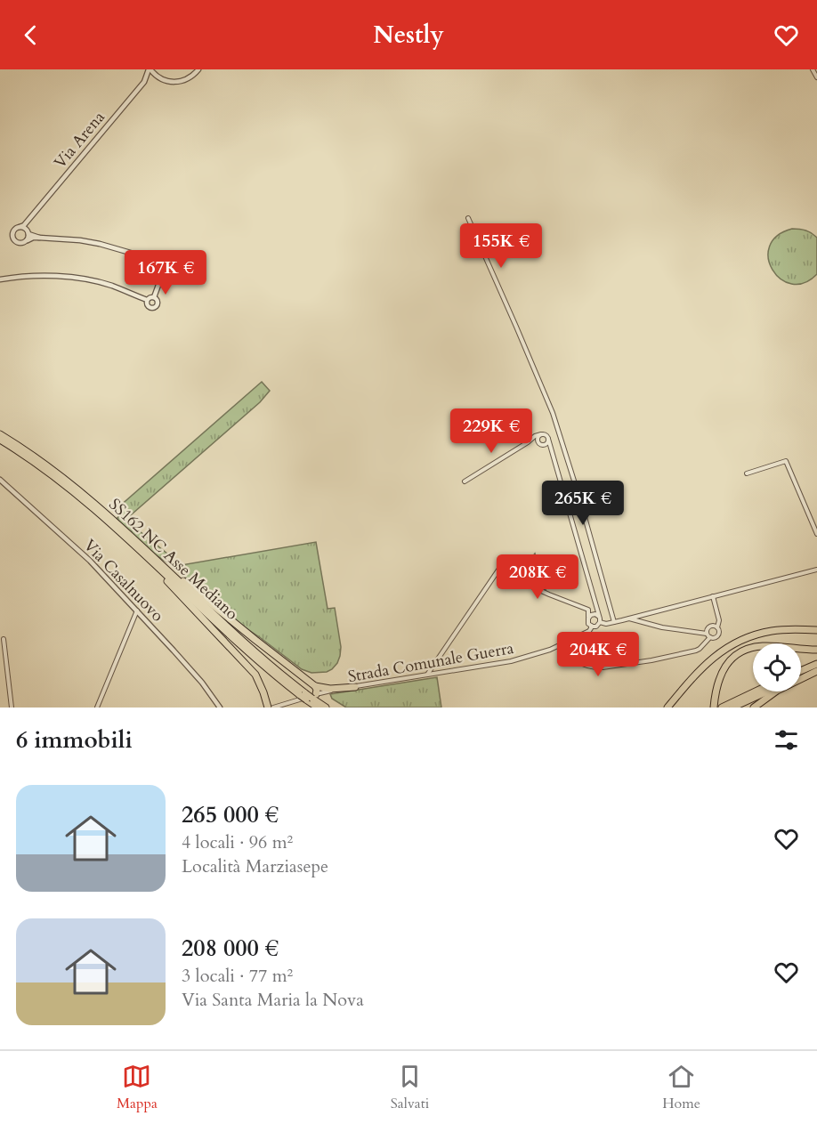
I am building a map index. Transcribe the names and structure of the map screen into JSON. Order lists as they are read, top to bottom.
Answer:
{
  "streets": {
    "highway": ["SS162 NC Asse Mediano"],
    "street": ["Via Arena", "Via Casalnuovo", "Strada Comunale Guerra"]
  },
  "crossings": [
    ["SS162 NC Asse Mediano", "Strada Comunale Guerra"]
  ],
  "page": {
    "header": "Nestly",
    "price": [
      "155K €",
      "167K €",
      "229K €",
      "265K €",
      "208K €",
      "204K €"
    ],
    "heading": "6 immobili",
    "list": [
      {
        "name": "265 000 €",
        "note": "4 locali · 96 m² · Località Marziasepe"
      },
      {
        "name": "208 000 €",
        "note": "3 locali · 77 m² · Via Santa Maria la Nova"
      }
    ],
    "tabs": ["Mappa", "Salvati", "Home"]
  }
}
